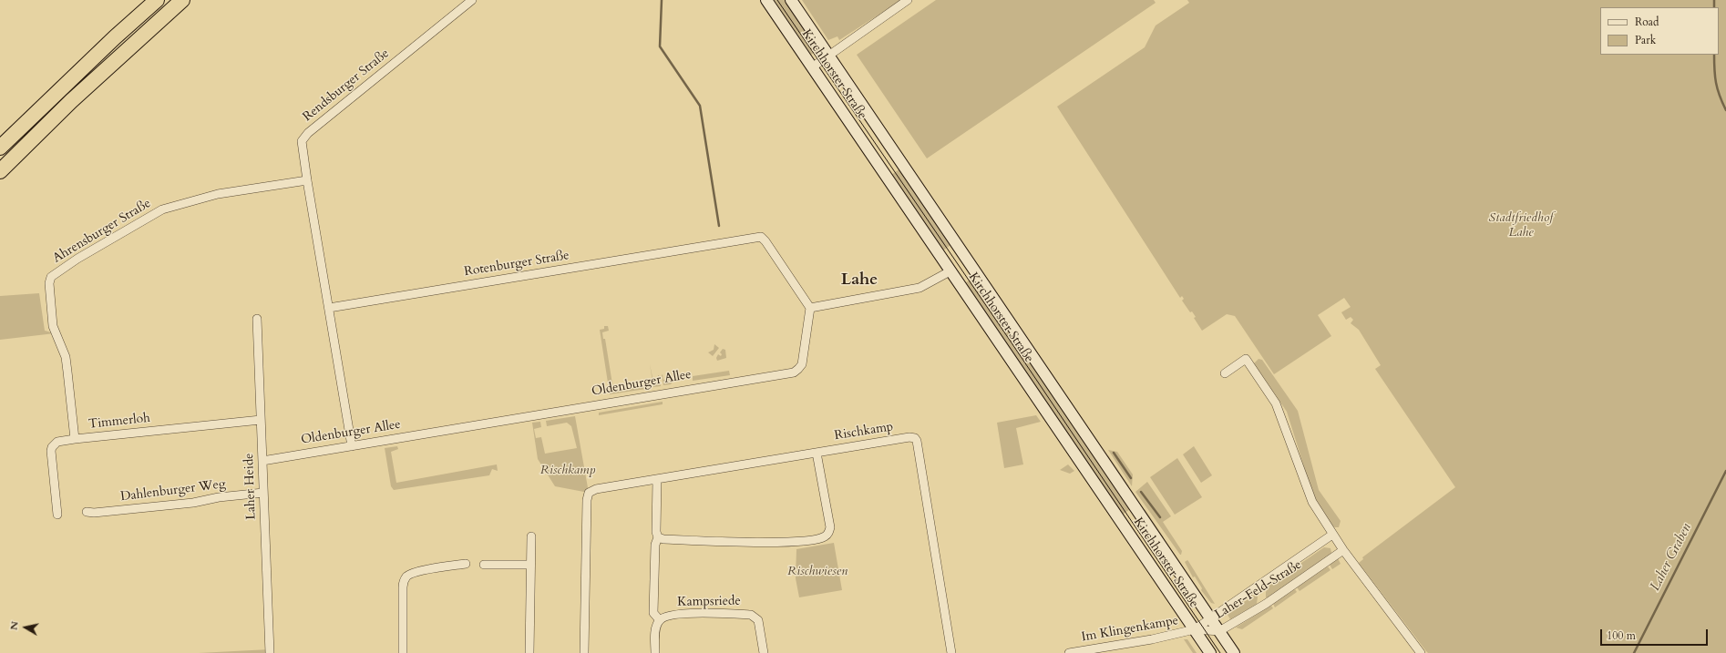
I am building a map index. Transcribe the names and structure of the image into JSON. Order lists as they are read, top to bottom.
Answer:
{
  "streets": {
    "main road": ["Kirchhorster Straße"],
    "street": [
      "Rendsburger Straße",
      "Ahrensburger Straße",
      "Rotenburger Straße",
      "Oldenburger Allee",
      "Timmerloh",
      "Rischkamp",
      "Laher Heide",
      "Dahlenburger Weg",
      "Laher-Feld-Straße",
      "Kampsriede",
      "Im Klingenkampe"
    ]
  },
  "crossings": [
    ["Kirchhorster Straße", "Laher-Feld-Straße"],
    ["Kirchhorster Straße", "Im Klingenkampe"],
    ["Rendsburger Straße", "Ahrensburger Straße"],
    ["Rendsburger Straße", "Rotenburger Straße"],
    ["Ahrensburger Straße", "Timmerloh"],
    ["Rotenburger Straße", "Oldenburger Allee"],
    ["Oldenburger Allee", "Laher Heide"],
    ["Timmerloh", "Laher Heide"],
    ["Laher Heide", "Dahlenburger Weg"],
    ["Laher-Feld-Straße", "Im Klingenkampe"]
  ],
  "districts": ["Lahe"],
  "water": ["Laher Graben"],
  "parks": ["Stadtfriedhof Lahe", "Rischkamp", "Rischwiesen"],
  "legend": ["Road", "Park"],
  "scale_bar": "100 m",
  "north": "left"
}
